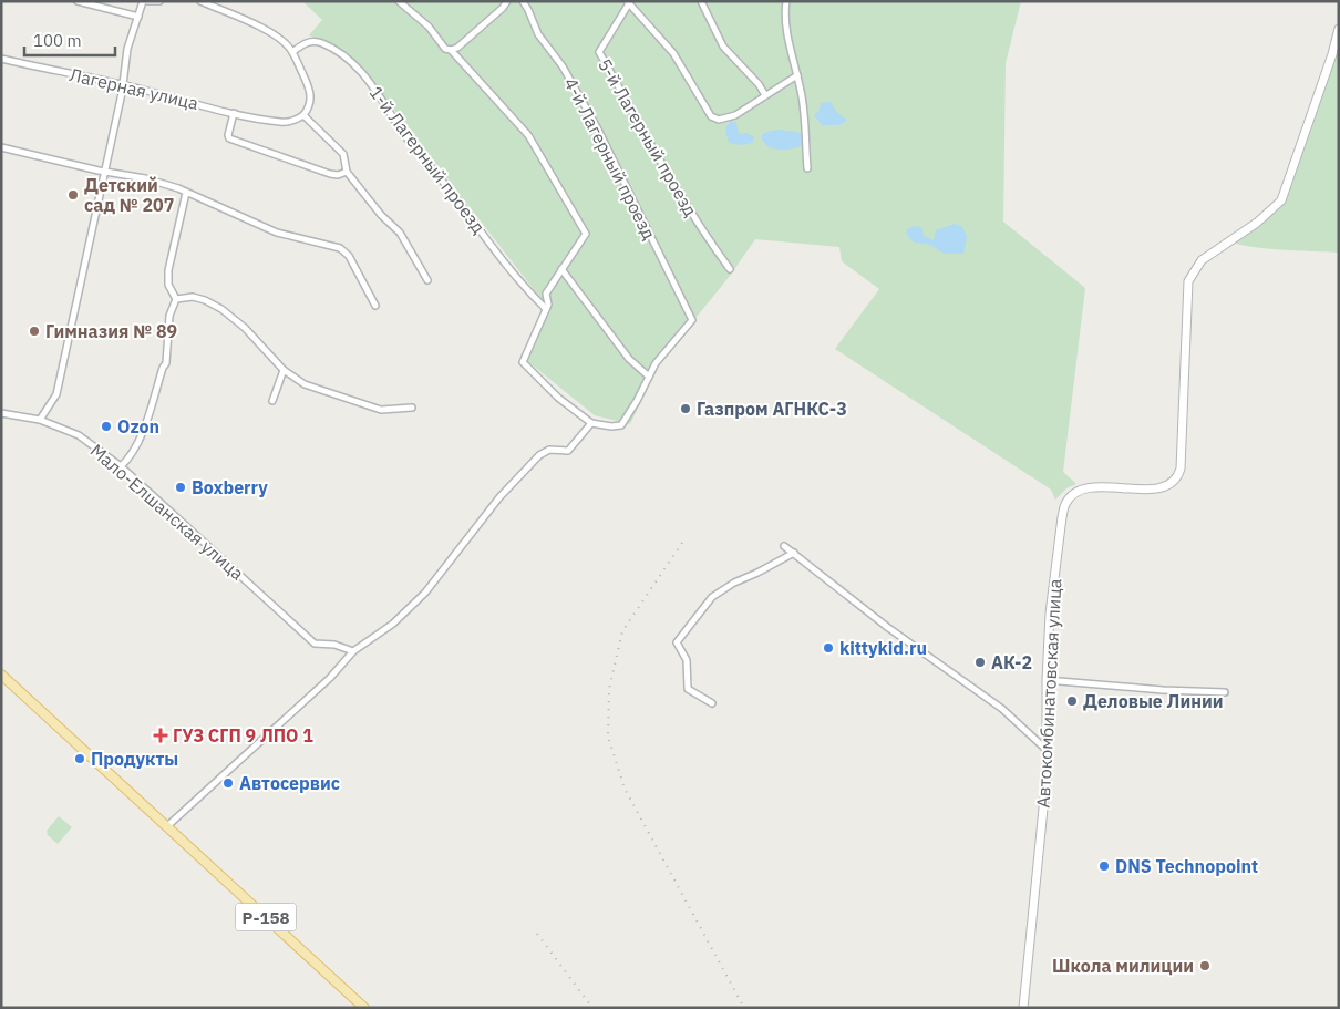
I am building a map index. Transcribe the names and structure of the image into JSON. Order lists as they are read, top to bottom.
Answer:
{
  "streets": {
    "main road": ["Р-158"],
    "street": [
      "Лагерная улица",
      "5-й Лагерный проезд",
      "4-й Лагерный проезд",
      "1-й Лагерный проезд",
      "Мало-Елшанская улица",
      "Автокомбинатовская улица"
    ]
  },
  "places": {
    "other": [
      "Детский сад № 207",
      "Гимназия № 89",
      "Газпром АГНКС-3",
      "Ozon",
      "Boxberry",
      "kittykid.ru",
      "АК-2",
      "Деловые Линии",
      "Продукты",
      "Автосервис",
      "DNS Technopoint",
      "Школа милиции"
    ],
    "health": ["ГУЗ СГП 9 ЛПО 1"]
  },
  "scale_bar": "100 m"
}
